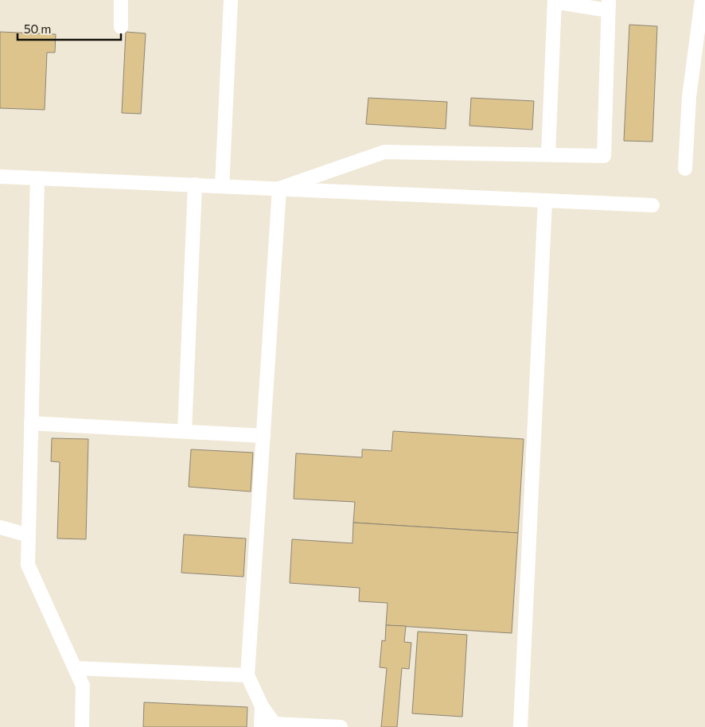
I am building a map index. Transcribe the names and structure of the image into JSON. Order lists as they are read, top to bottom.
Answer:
{
  "scale_bar": "50 m"
}
